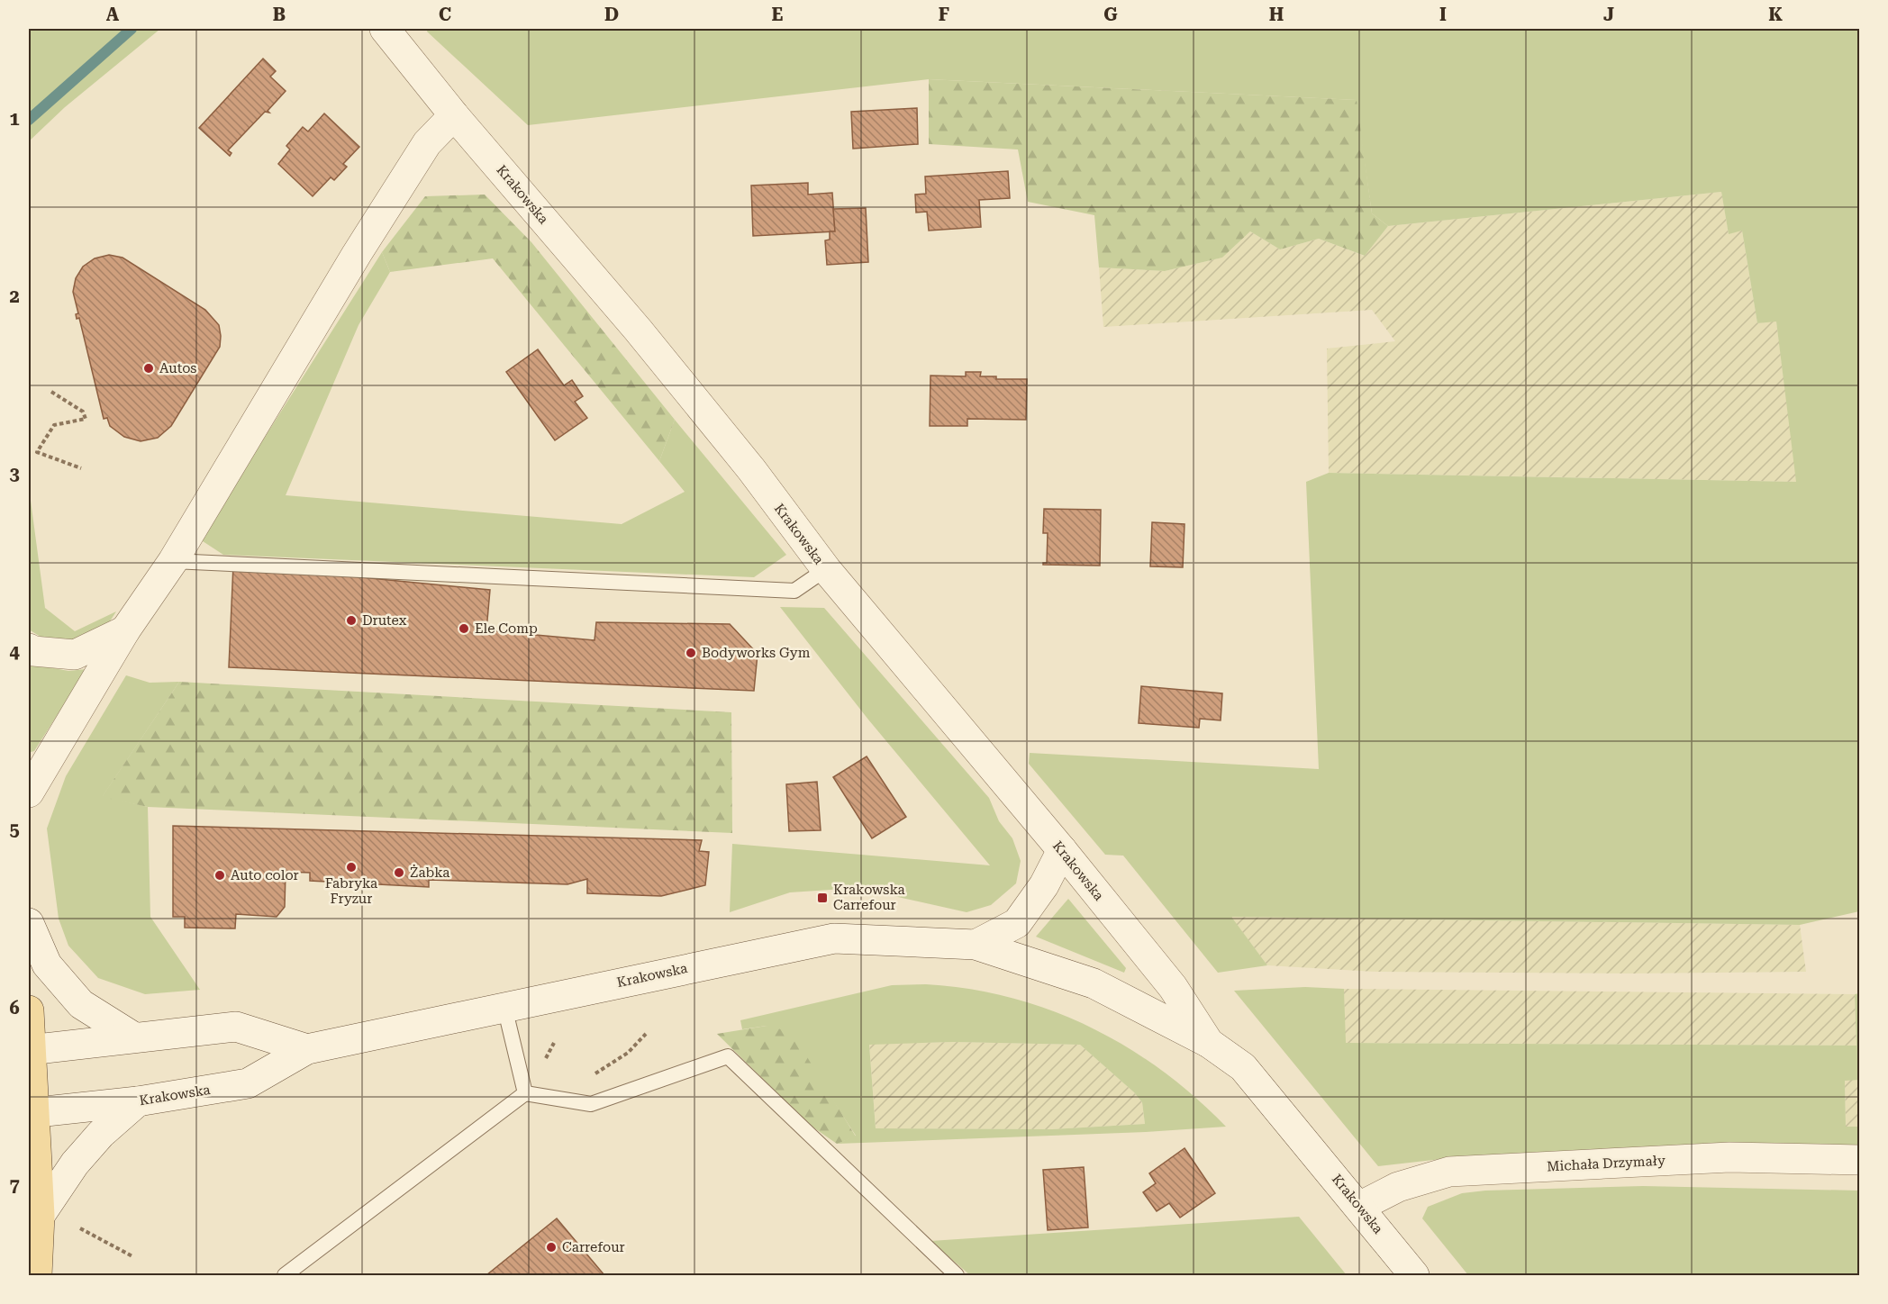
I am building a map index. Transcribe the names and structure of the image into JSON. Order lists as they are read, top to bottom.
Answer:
{
  "streets": {
    "street": ["Krakowska", "Michała Drzymały"]
  },
  "crossings": [
    ["Krakowska", "Michała Drzymały"]
  ],
  "places": {
    "other": [
      "Autos",
      "Drutex",
      "Ele Comp",
      "Bodyworks Gym",
      "Fabryka Fryzur",
      "Żabka",
      "Auto color",
      "Carrefour"
    ],
    "transit": ["Krakowska Carrefour"]
  },
  "grid": {
    "columns": [
      "A",
      "B",
      "C",
      "D",
      "E",
      "F",
      "G",
      "H",
      "I",
      "J",
      "K"
    ],
    "rows": [
      "1",
      "2",
      "3",
      "4",
      "5",
      "6",
      "7"
    ]
  }
}
